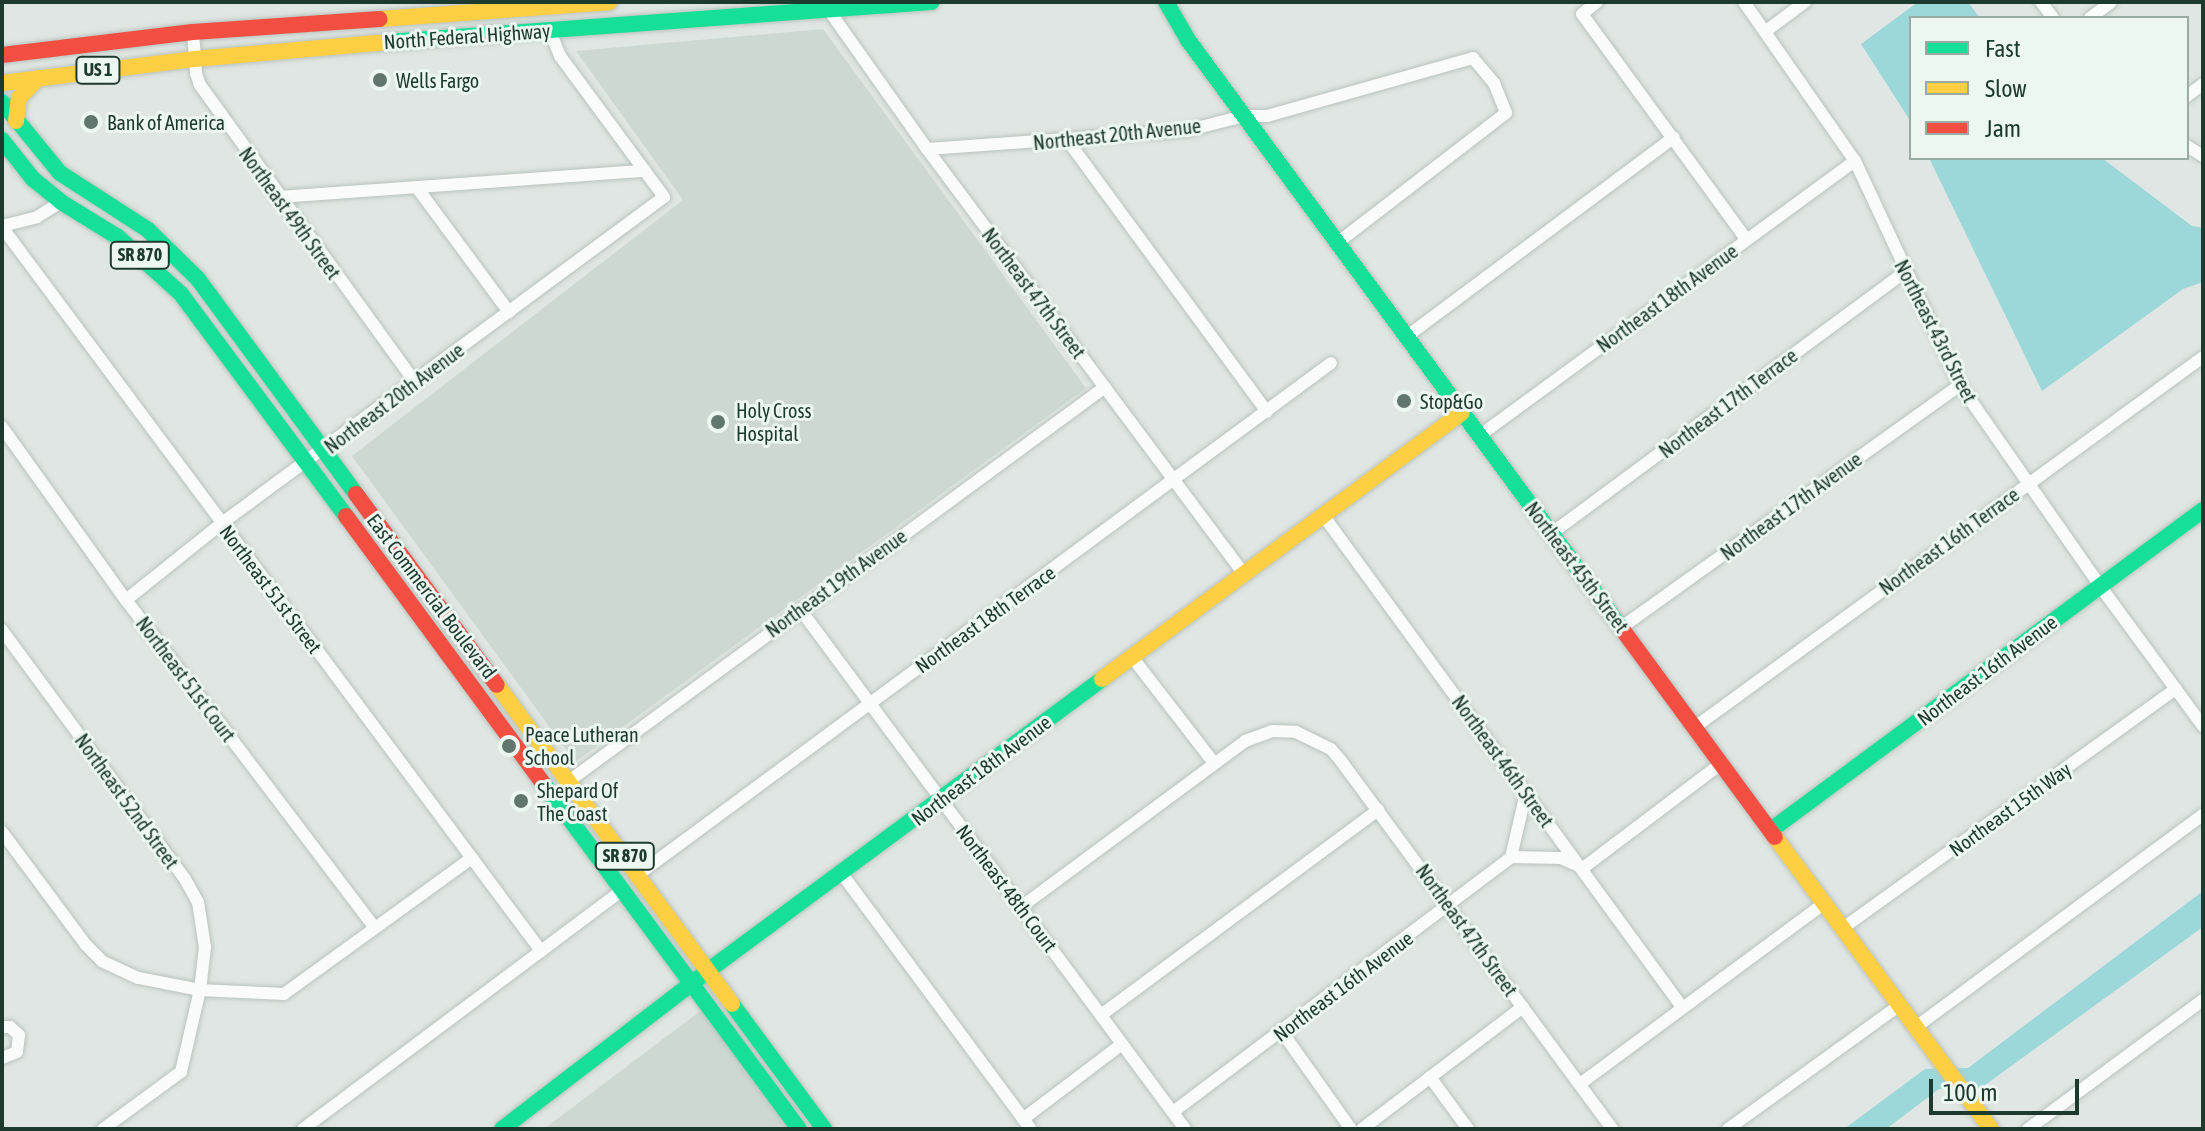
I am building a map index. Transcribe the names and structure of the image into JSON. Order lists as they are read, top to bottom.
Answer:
{
  "streets": {
    "main road": [
      "North Federal Highway",
      "US 1",
      "SR 870",
      "Northeast 18th Avenue",
      "Northeast 45th Street",
      "East Commercial Boulevard",
      "Northeast 16th Avenue"
    ],
    "street": [
      "Northeast 20th Avenue",
      "Northeast 49th Street",
      "Northeast 47th Street",
      "Northeast 43rd Street",
      "Northeast 17th Terrace",
      "Northeast 17th Avenue",
      "Northeast 16th Terrace",
      "Northeast 19th Avenue",
      "Northeast 51st Street",
      "Northeast 18th Terrace",
      "Northeast 51st Court",
      "Northeast 46th Street",
      "Northeast 52nd Street",
      "Northeast 15th Way",
      "Northeast 48th Court"
    ]
  },
  "crossings": [
    ["North Federal Highway", "Northeast 49th Street"],
    ["North Federal Highway", "Northeast 47th Street"],
    ["Northeast 20th Avenue", "Northeast 49th Street"],
    ["Northeast 20th Avenue", "Northeast 47th Street"],
    ["Northeast 20th Avenue", "Northeast 45th Street"],
    ["Northeast 20th Avenue", "Northeast 51st Street"],
    ["Northeast 20th Avenue", "East Commercial Boulevard"],
    ["Northeast 20th Avenue", "Northeast 51st Court"],
    ["Northeast 47th Street", "Northeast 18th Avenue"],
    ["Northeast 47th Street", "Northeast 19th Avenue"],
    ["Northeast 47th Street", "Northeast 18th Terrace"],
    ["Northeast 47th Street", "Northeast 16th Avenue"],
    ["Northeast 18th Avenue", "Northeast 43rd Street"],
    ["Northeast 18th Avenue", "Northeast 45th Street"],
    ["Northeast 18th Avenue", "East Commercial Boulevard"],
    ["Northeast 18th Avenue", "Northeast 46th Street"],
    ["Northeast 18th Avenue", "Northeast 48th Court"],
    ["Northeast 43rd Street", "Northeast 17th Terrace"],
    ["Northeast 43rd Street", "Northeast 17th Avenue"],
    ["Northeast 43rd Street", "Northeast 16th Terrace"],
    ["Northeast 43rd Street", "Northeast 16th Avenue"],
    ["Northeast 43rd Street", "Northeast 15th Way"],
    ["Northeast 17th Terrace", "Northeast 45th Street"],
    ["Northeast 17th Avenue", "Northeast 45th Street"],
    ["Northeast 16th Terrace", "Northeast 45th Street"],
    ["Northeast 45th Street", "Northeast 16th Avenue"],
    ["Northeast 45th Street", "Northeast 15th Way"],
    ["Northeast 19th Avenue", "East Commercial Boulevard"],
    ["Northeast 19th Avenue", "Northeast 48th Court"],
    ["East Commercial Boulevard", "Northeast 18th Terrace"],
    ["Northeast 18th Terrace", "Northeast 48th Court"],
    ["Northeast 16th Avenue", "Northeast 48th Court"]
  ],
  "places": [
    "Wells Fargo",
    "Bank of America",
    "Stop&Go",
    "Holy Cross Hospital",
    "Peace Lutheran School",
    "Shepard Of The Coast"
  ],
  "legend": ["Fast", "Slow", "Jam"],
  "scale_bar": "100 m"
}
